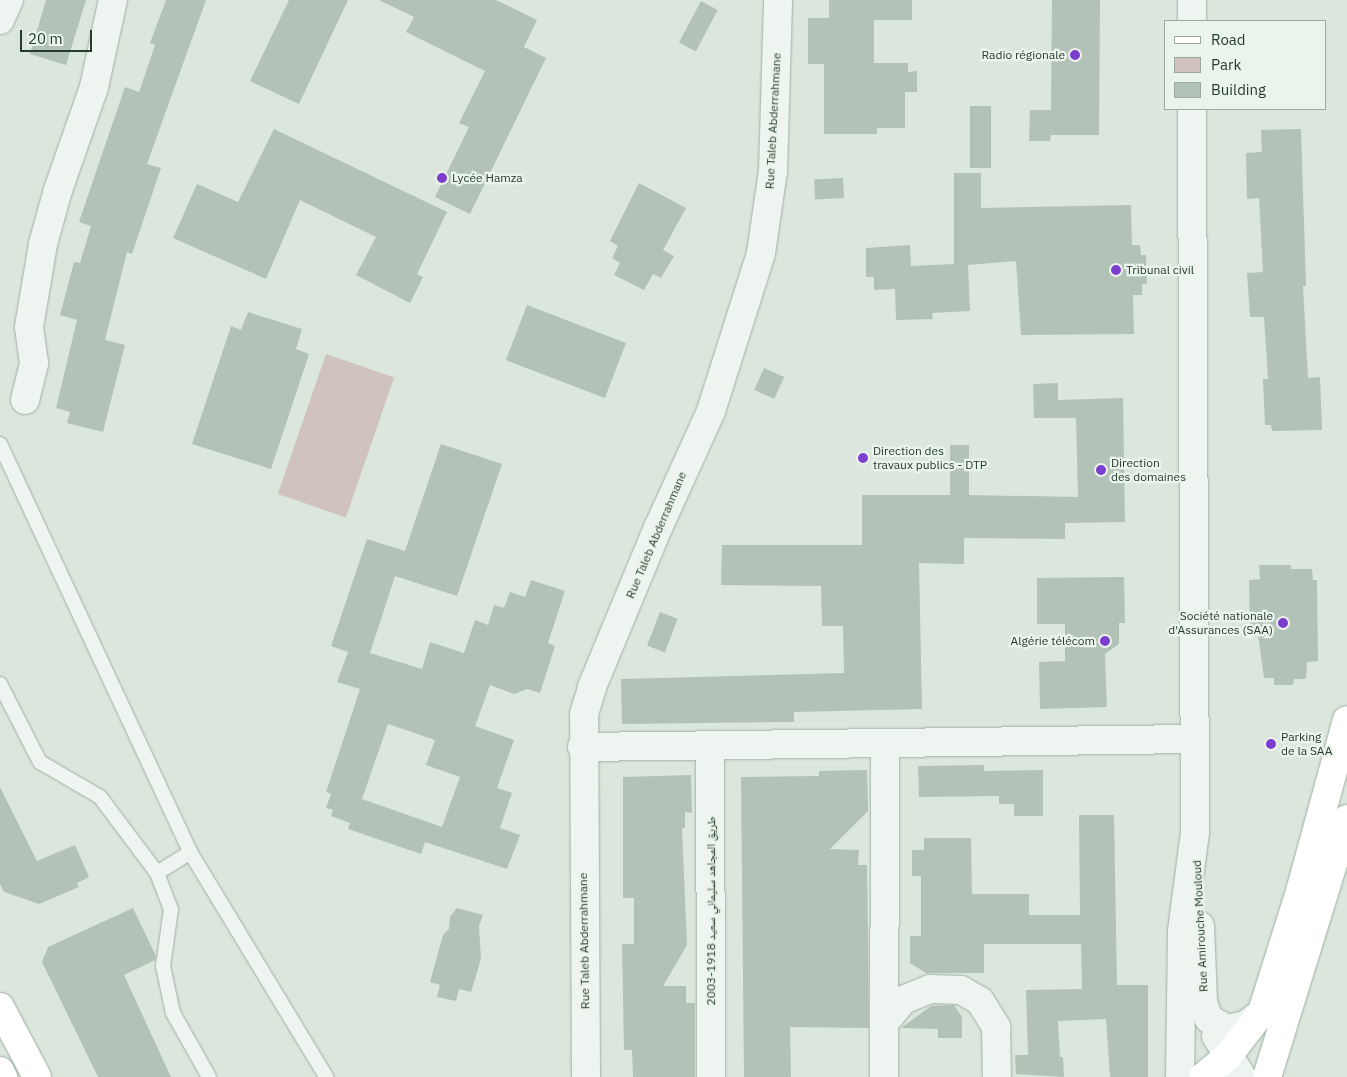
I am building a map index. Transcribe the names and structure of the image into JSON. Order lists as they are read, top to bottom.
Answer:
{
  "streets": {
    "street": ["Rue Taleb Abderrahmane", "طريق المجاهد سليماني سعيد 1918-2003", "Rue Amirouche Mouloud"]
  },
  "places": [
    "Radio régionale",
    "Lycée Hamza",
    "Tribunal civil",
    "Direction des travaux publics - DTP",
    "Direction des domaines",
    "Société nationale d'Assurances (SAA)",
    "Algérie télécom",
    "Parking de la SAA"
  ],
  "legend": ["Road", "Park", "Building"],
  "scale_bar": "20 m"
}
